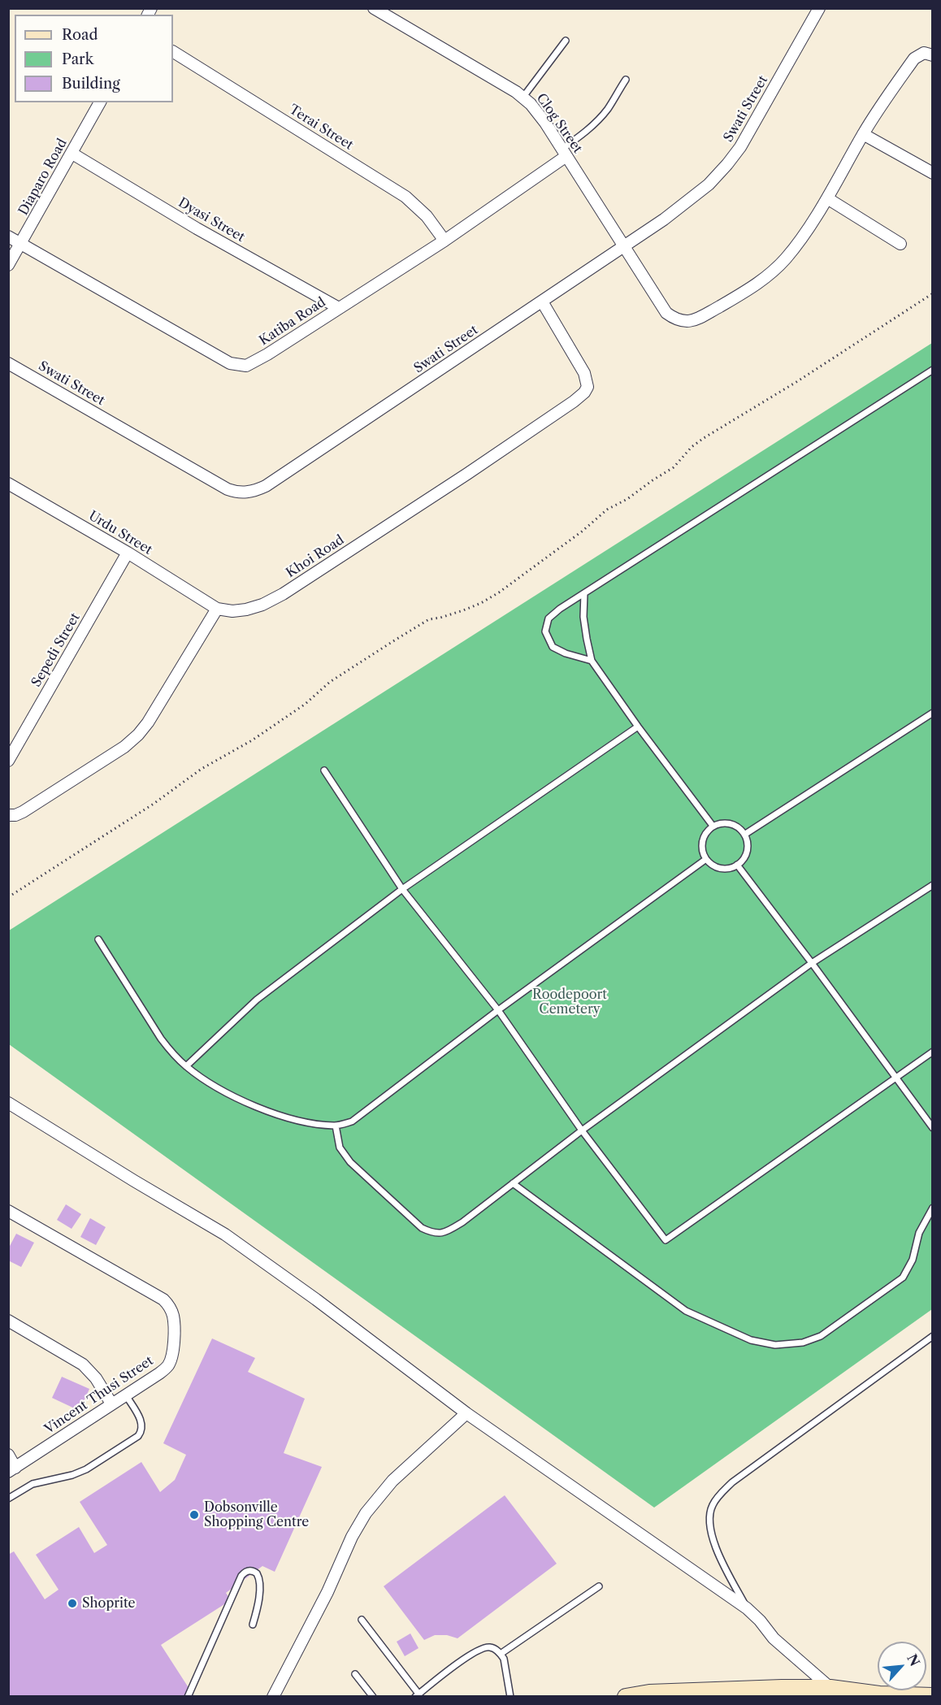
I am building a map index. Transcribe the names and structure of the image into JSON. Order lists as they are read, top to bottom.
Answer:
{
  "streets": {
    "street": [
      "Swati Street",
      "Clog Street",
      "Terai Street",
      "Diaparo Road",
      "Dyasi Street",
      "Katiba Road",
      "Urdu Street",
      "Khoi Road",
      "Sepedi Street",
      "Vincent Thusi Street"
    ]
  },
  "crossings": [
    ["Swati Street", "Clog Street"],
    ["Swati Street", "Khoi Road"],
    ["Clog Street", "Katiba Road"],
    ["Terai Street", "Katiba Road"],
    ["Diaparo Road", "Dyasi Street"],
    ["Diaparo Road", "Katiba Road"],
    ["Dyasi Street", "Katiba Road"],
    ["Urdu Street", "Khoi Road"],
    ["Urdu Street", "Sepedi Street"]
  ],
  "parks": ["Roodepoort Cemetery"],
  "places": ["Dobsonville Shopping Centre", "Shoprite"],
  "legend": ["Road", "Park", "Building"],
  "north": "top right"
}
